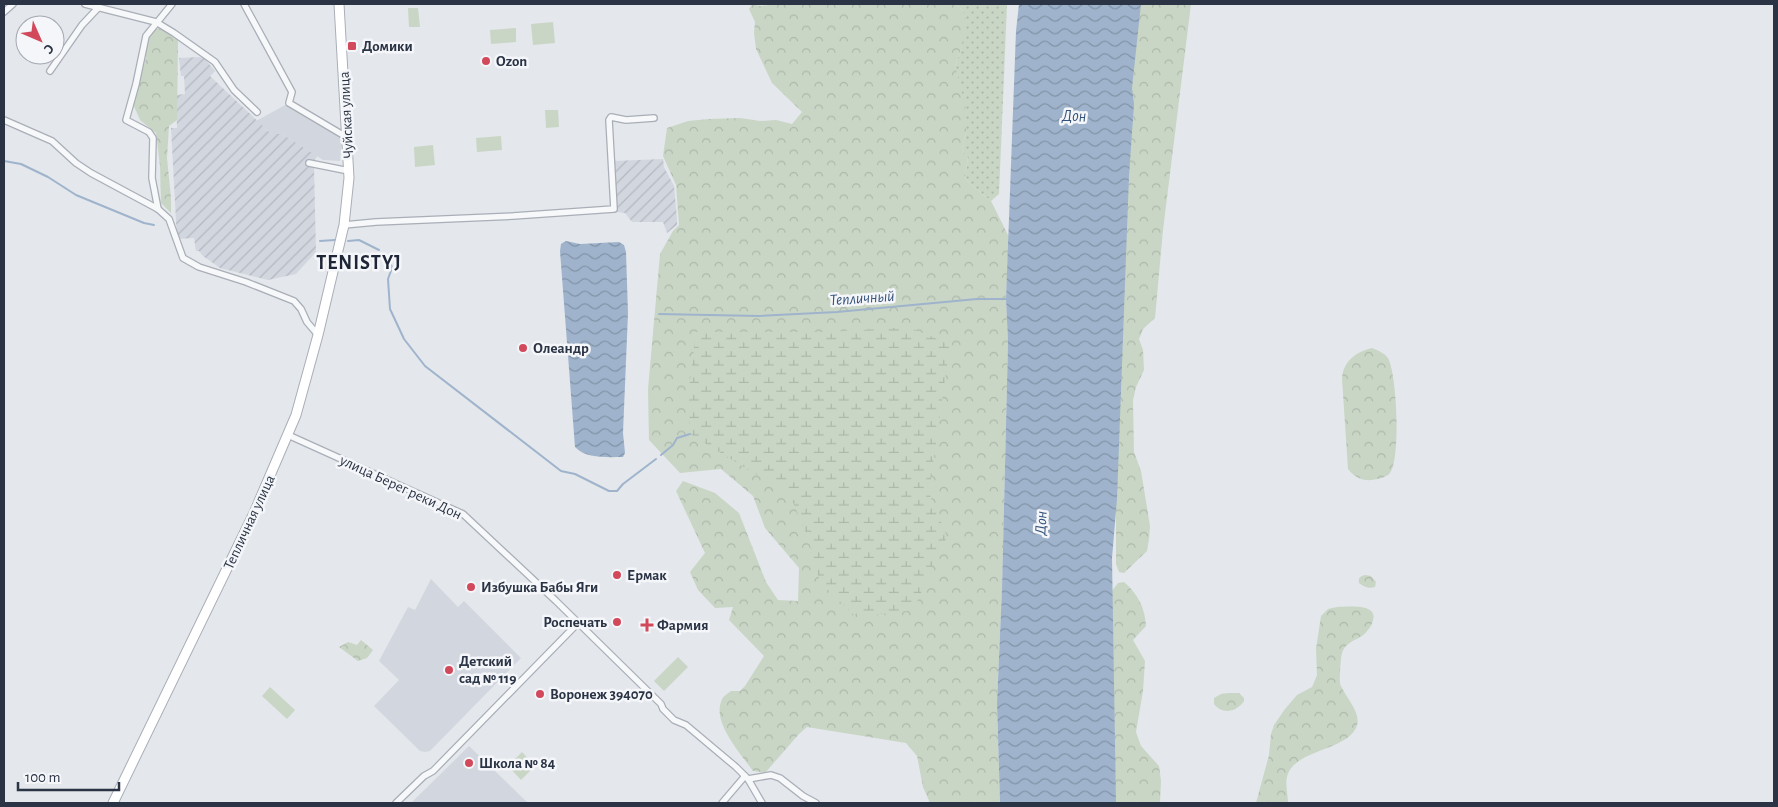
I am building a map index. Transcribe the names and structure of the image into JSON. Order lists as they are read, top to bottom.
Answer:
{
  "streets": {
    "street": ["Чуйская улица", "улица Берег реки Дон", "Тепличная улица"]
  },
  "crossings": [
    ["Чуйская улица", "Тепличная улица"],
    ["улица Берег реки Дон", "Тепличная улица"]
  ],
  "districts": ["TENISTYJ"],
  "water": ["Дон", "Тепличный"],
  "places": {
    "transit": ["Домики"],
    "other": [
      "Ozon",
      "Олеандр",
      "Ермак",
      "Избушка Бабы Яги",
      "Роспечать",
      "Детский сад № 119",
      "Воронеж 394070",
      "Школа № 84"
    ],
    "health": ["Фармия"]
  },
  "scale_bar": "100 m",
  "north": "bottom right"
}
